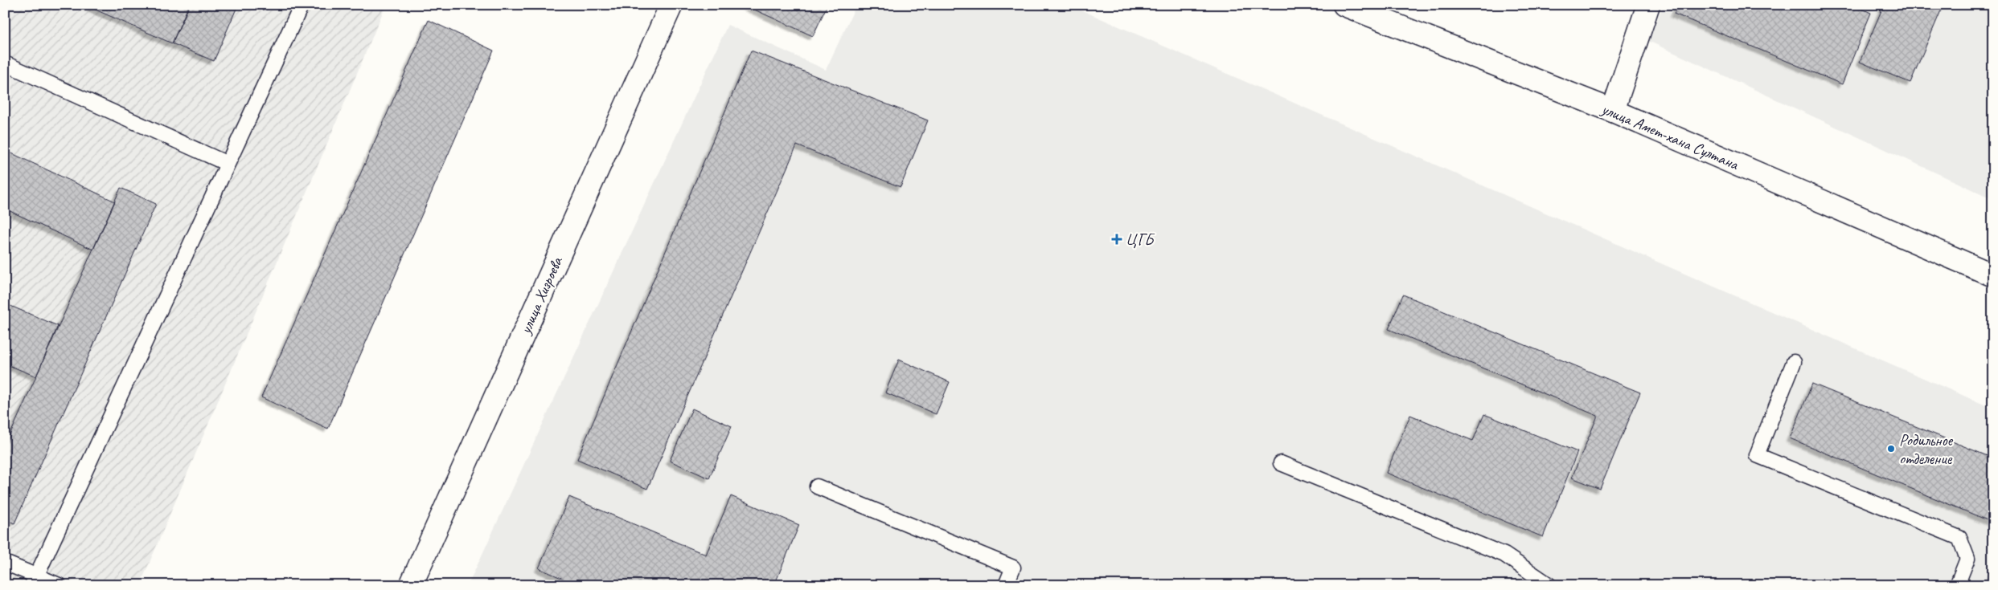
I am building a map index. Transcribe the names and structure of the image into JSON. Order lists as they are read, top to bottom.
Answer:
{
  "streets": {
    "street": ["улица Амет-хана Султана", "улица Хизроева"]
  },
  "places": {
    "health": ["ЦГБ"],
    "other": ["Родильное отделение"]
  }
}
